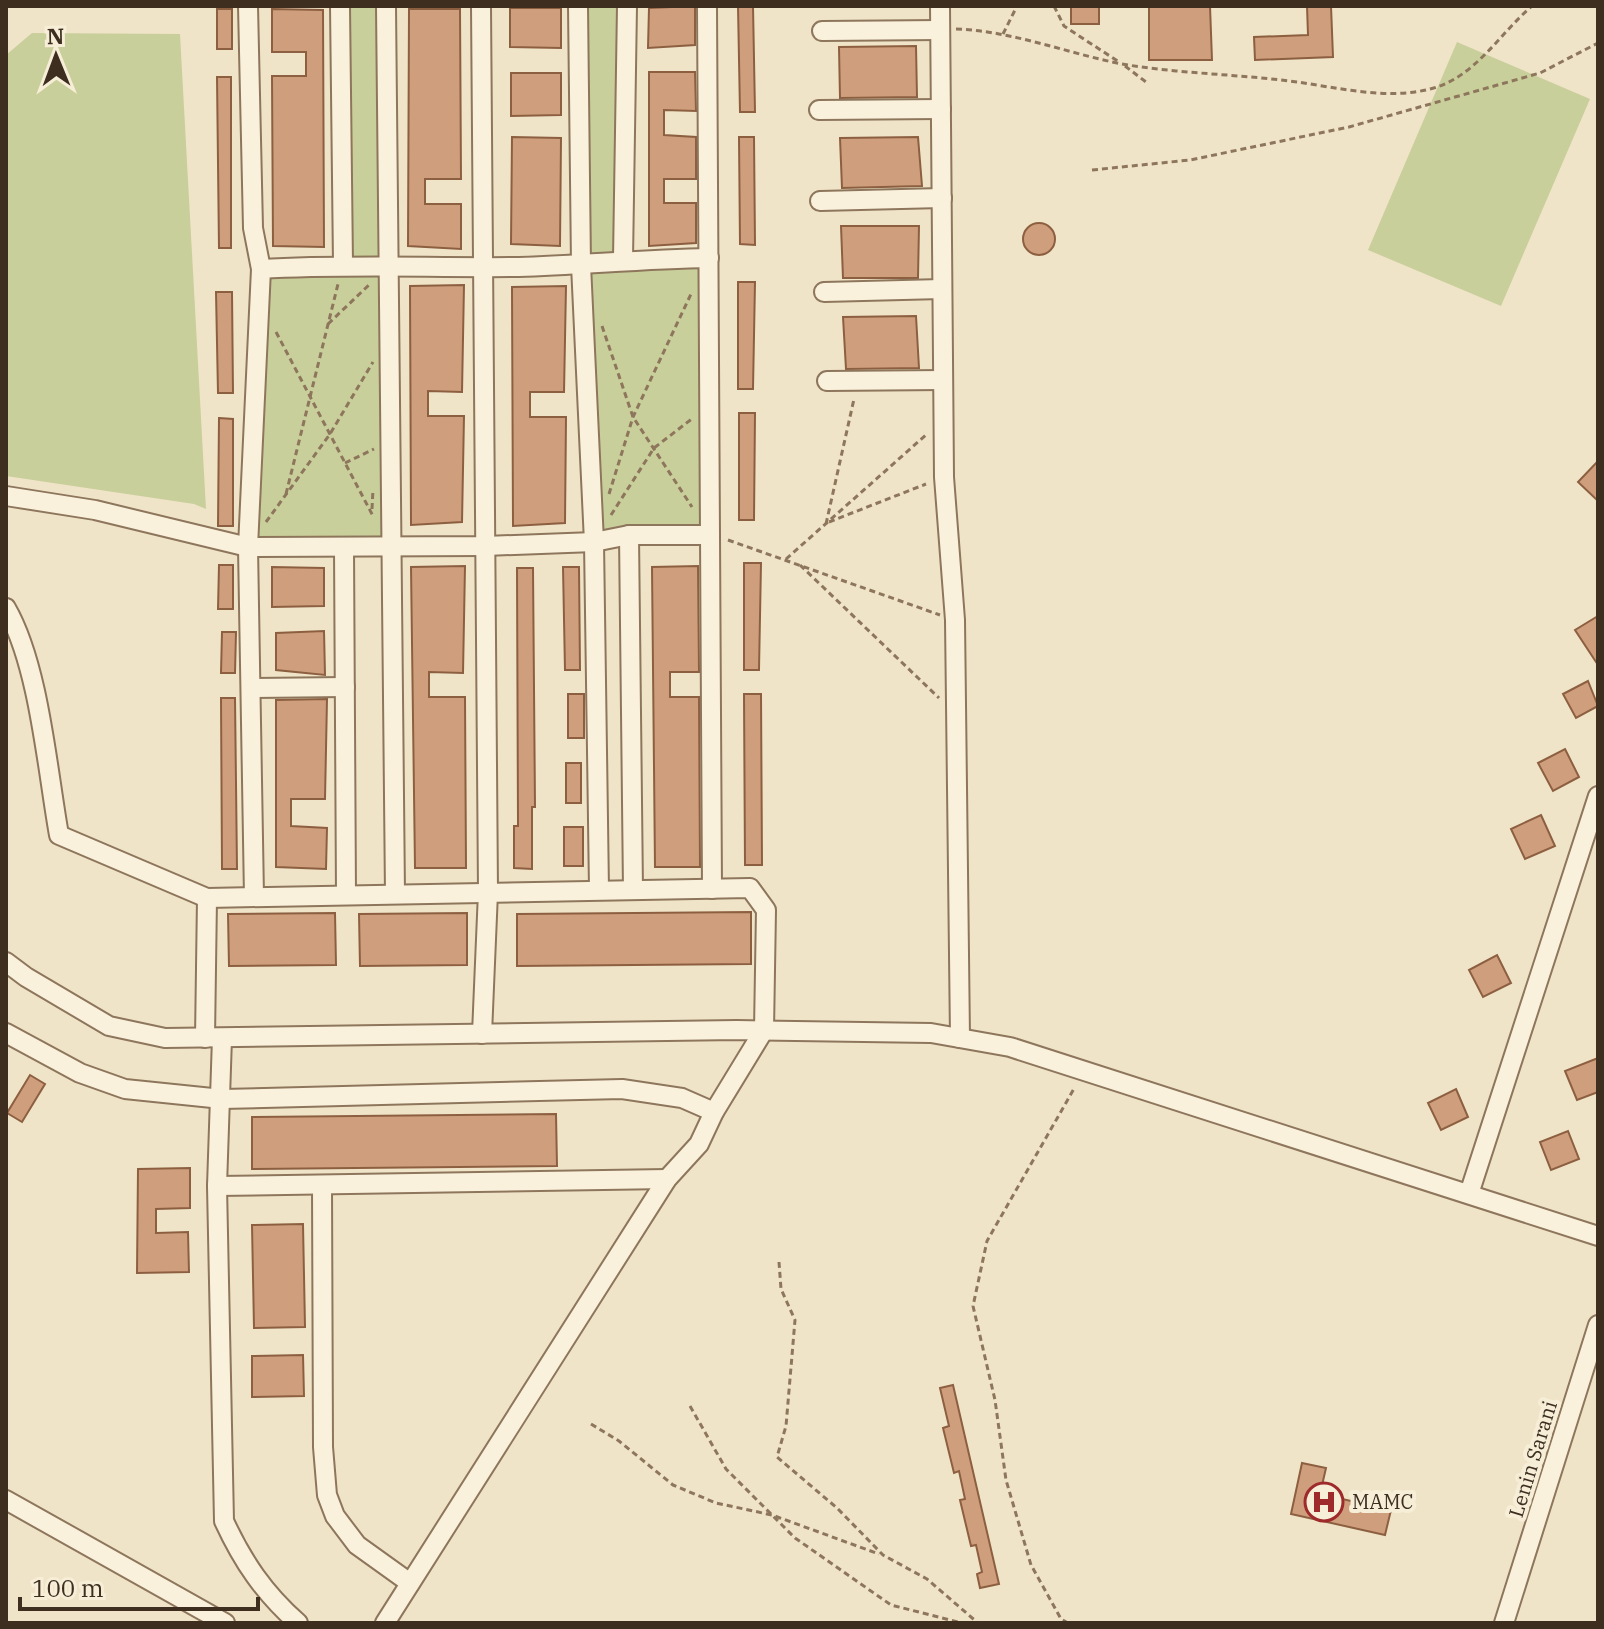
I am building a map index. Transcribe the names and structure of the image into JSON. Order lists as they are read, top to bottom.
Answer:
{
  "streets": {
    "street": ["Lenin Sarani"]
  },
  "places": {
    "hospital": ["MAMC"]
  },
  "scale_bar": "100 m",
  "north": "top"
}
